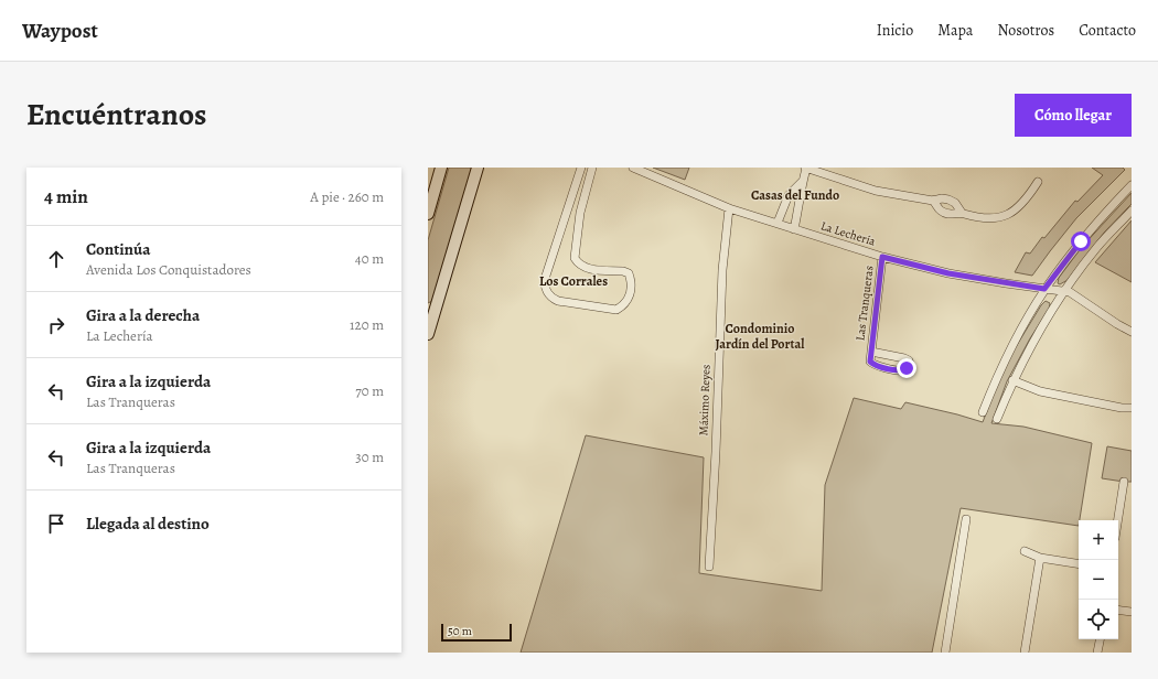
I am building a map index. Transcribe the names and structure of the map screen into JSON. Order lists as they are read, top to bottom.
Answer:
{
  "streets": {
    "street": ["La Lechería", "Las Tranqueras", "Máximo Reyes"]
  },
  "crossings": [
    ["La Lechería", "Las Tranqueras"],
    ["La Lechería", "Máximo Reyes"]
  ],
  "districts": ["Casas del Fundo", "Los Corrales", "Condominio Jardín del Portal"],
  "scale_bar": "50 m",
  "page": {
    "header": "Waypost",
    "nav": [
      "Inicio",
      "Mapa",
      "Nosotros",
      "Contacto"
    ],
    "title": "Encuéntranos",
    "buttons": "Cómo llegar",
    "heading": ["4 min", "A pie · 260 m"],
    "list": [
      ["Continúa", "Avenida Los Conquistadores", "40 m"],
      ["Gira a la derecha", "La Lechería", "120 m"],
      ["Gira a la izquierda", "Las Tranqueras", "70 m"],
      ["Gira a la izquierda", "Las Tranqueras", "30 m"],
      "Llegada al destino"
    ],
    "map_buttons": ["+", "−"],
    "scale": "50 m"
  }
}
